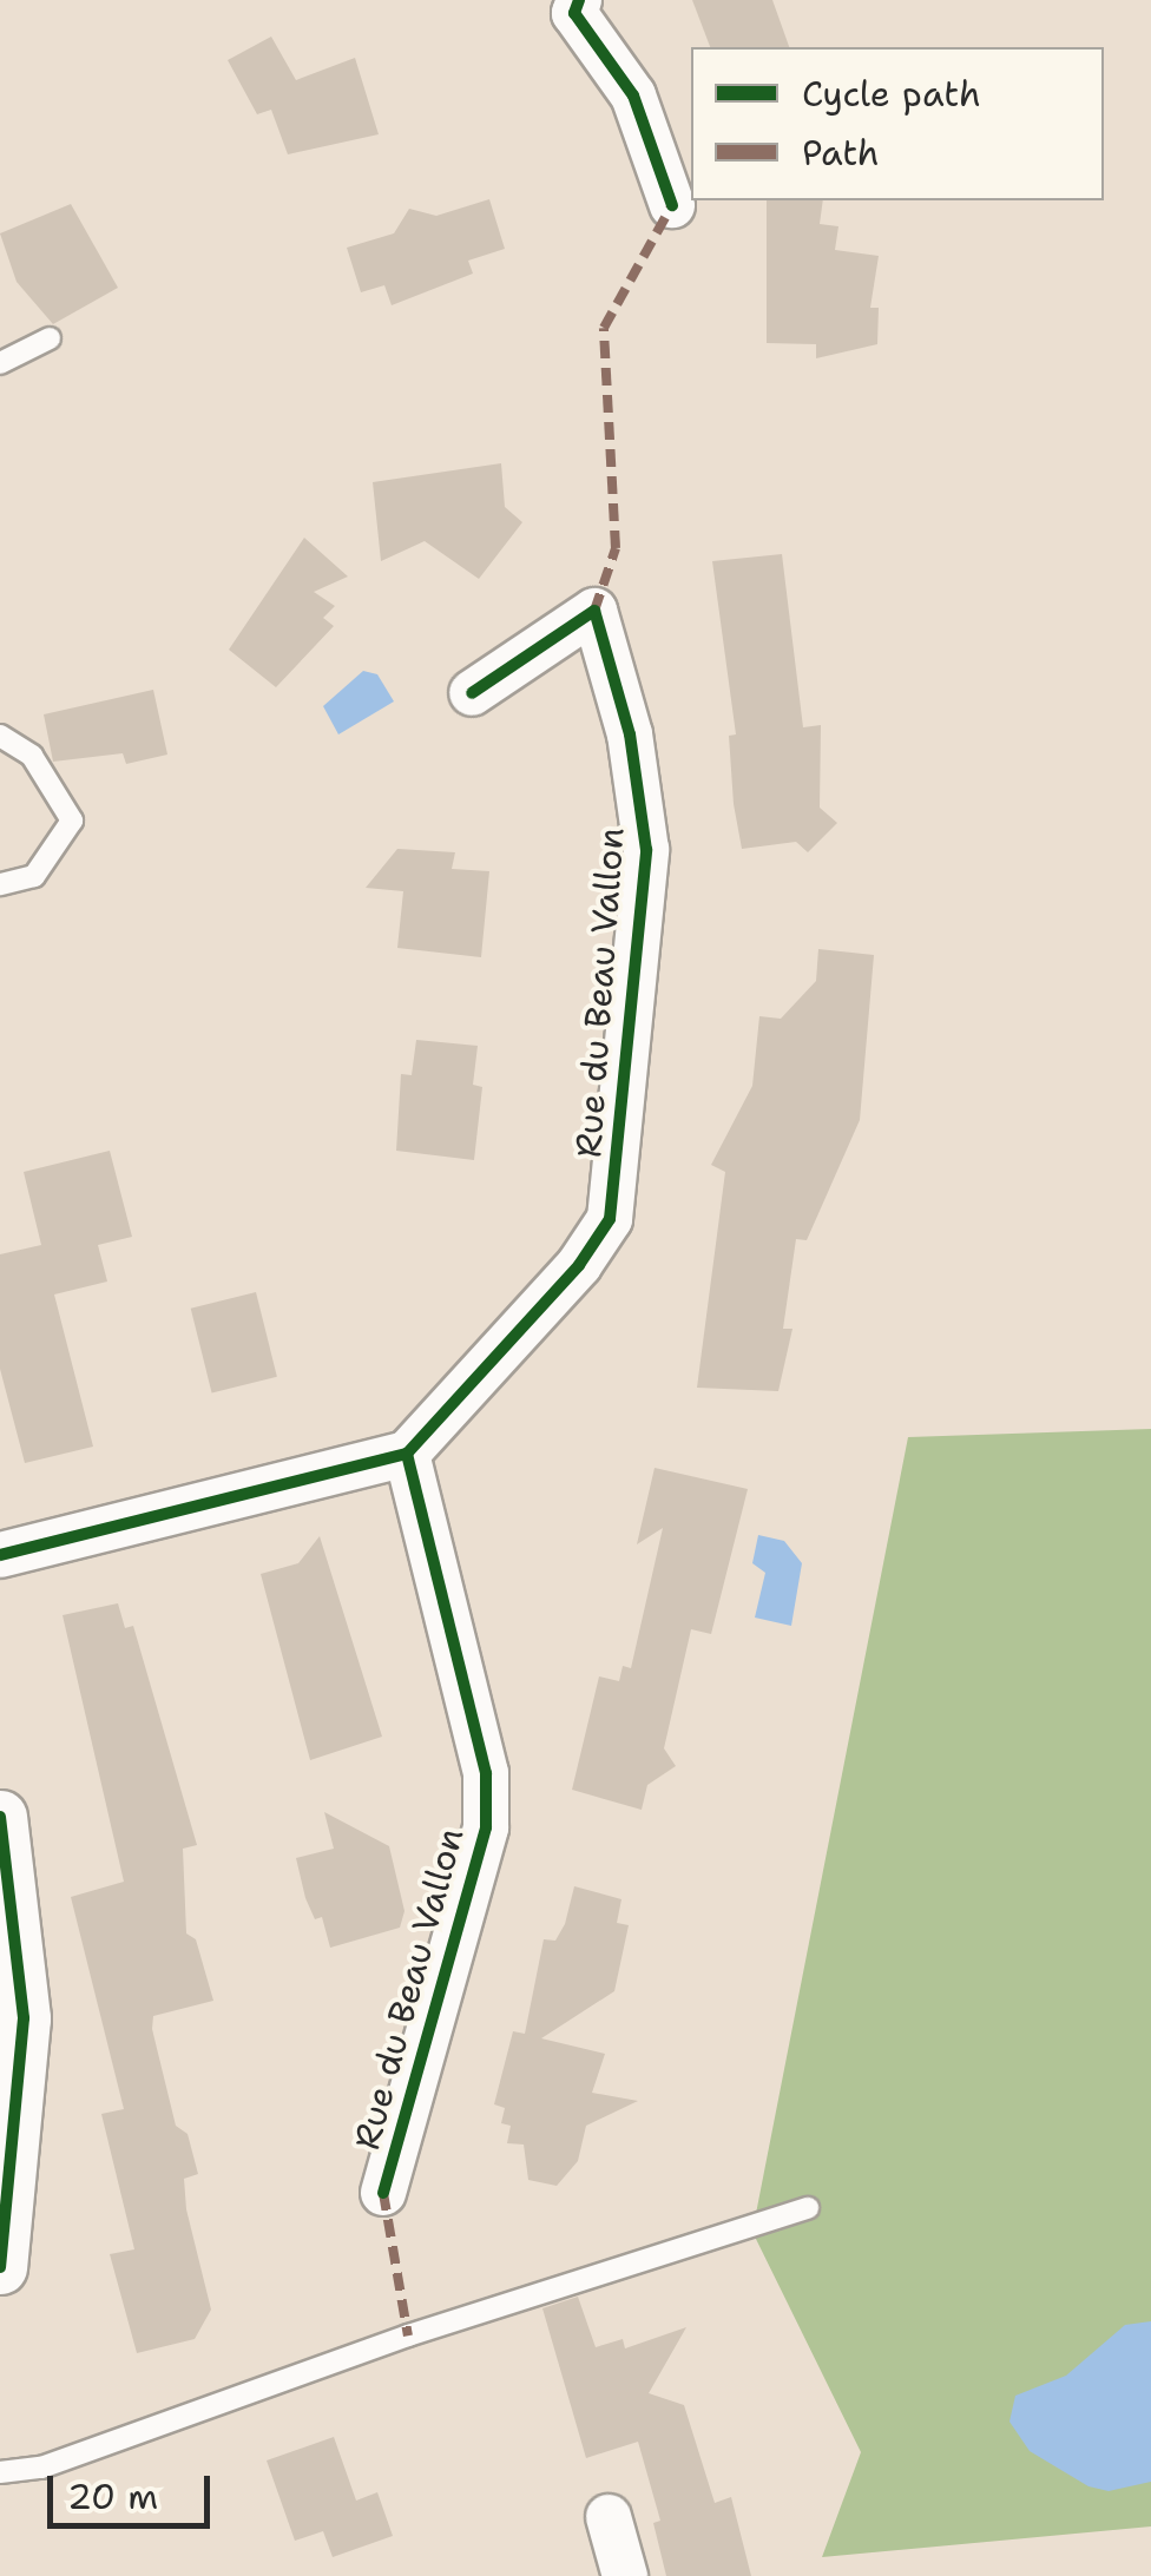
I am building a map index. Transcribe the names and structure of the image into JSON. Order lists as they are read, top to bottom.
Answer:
{
  "streets": {
    "street": ["Rue du Beau Vallon"]
  },
  "legend": ["Cycle path", "Path"],
  "scale_bar": "20 m"
}
